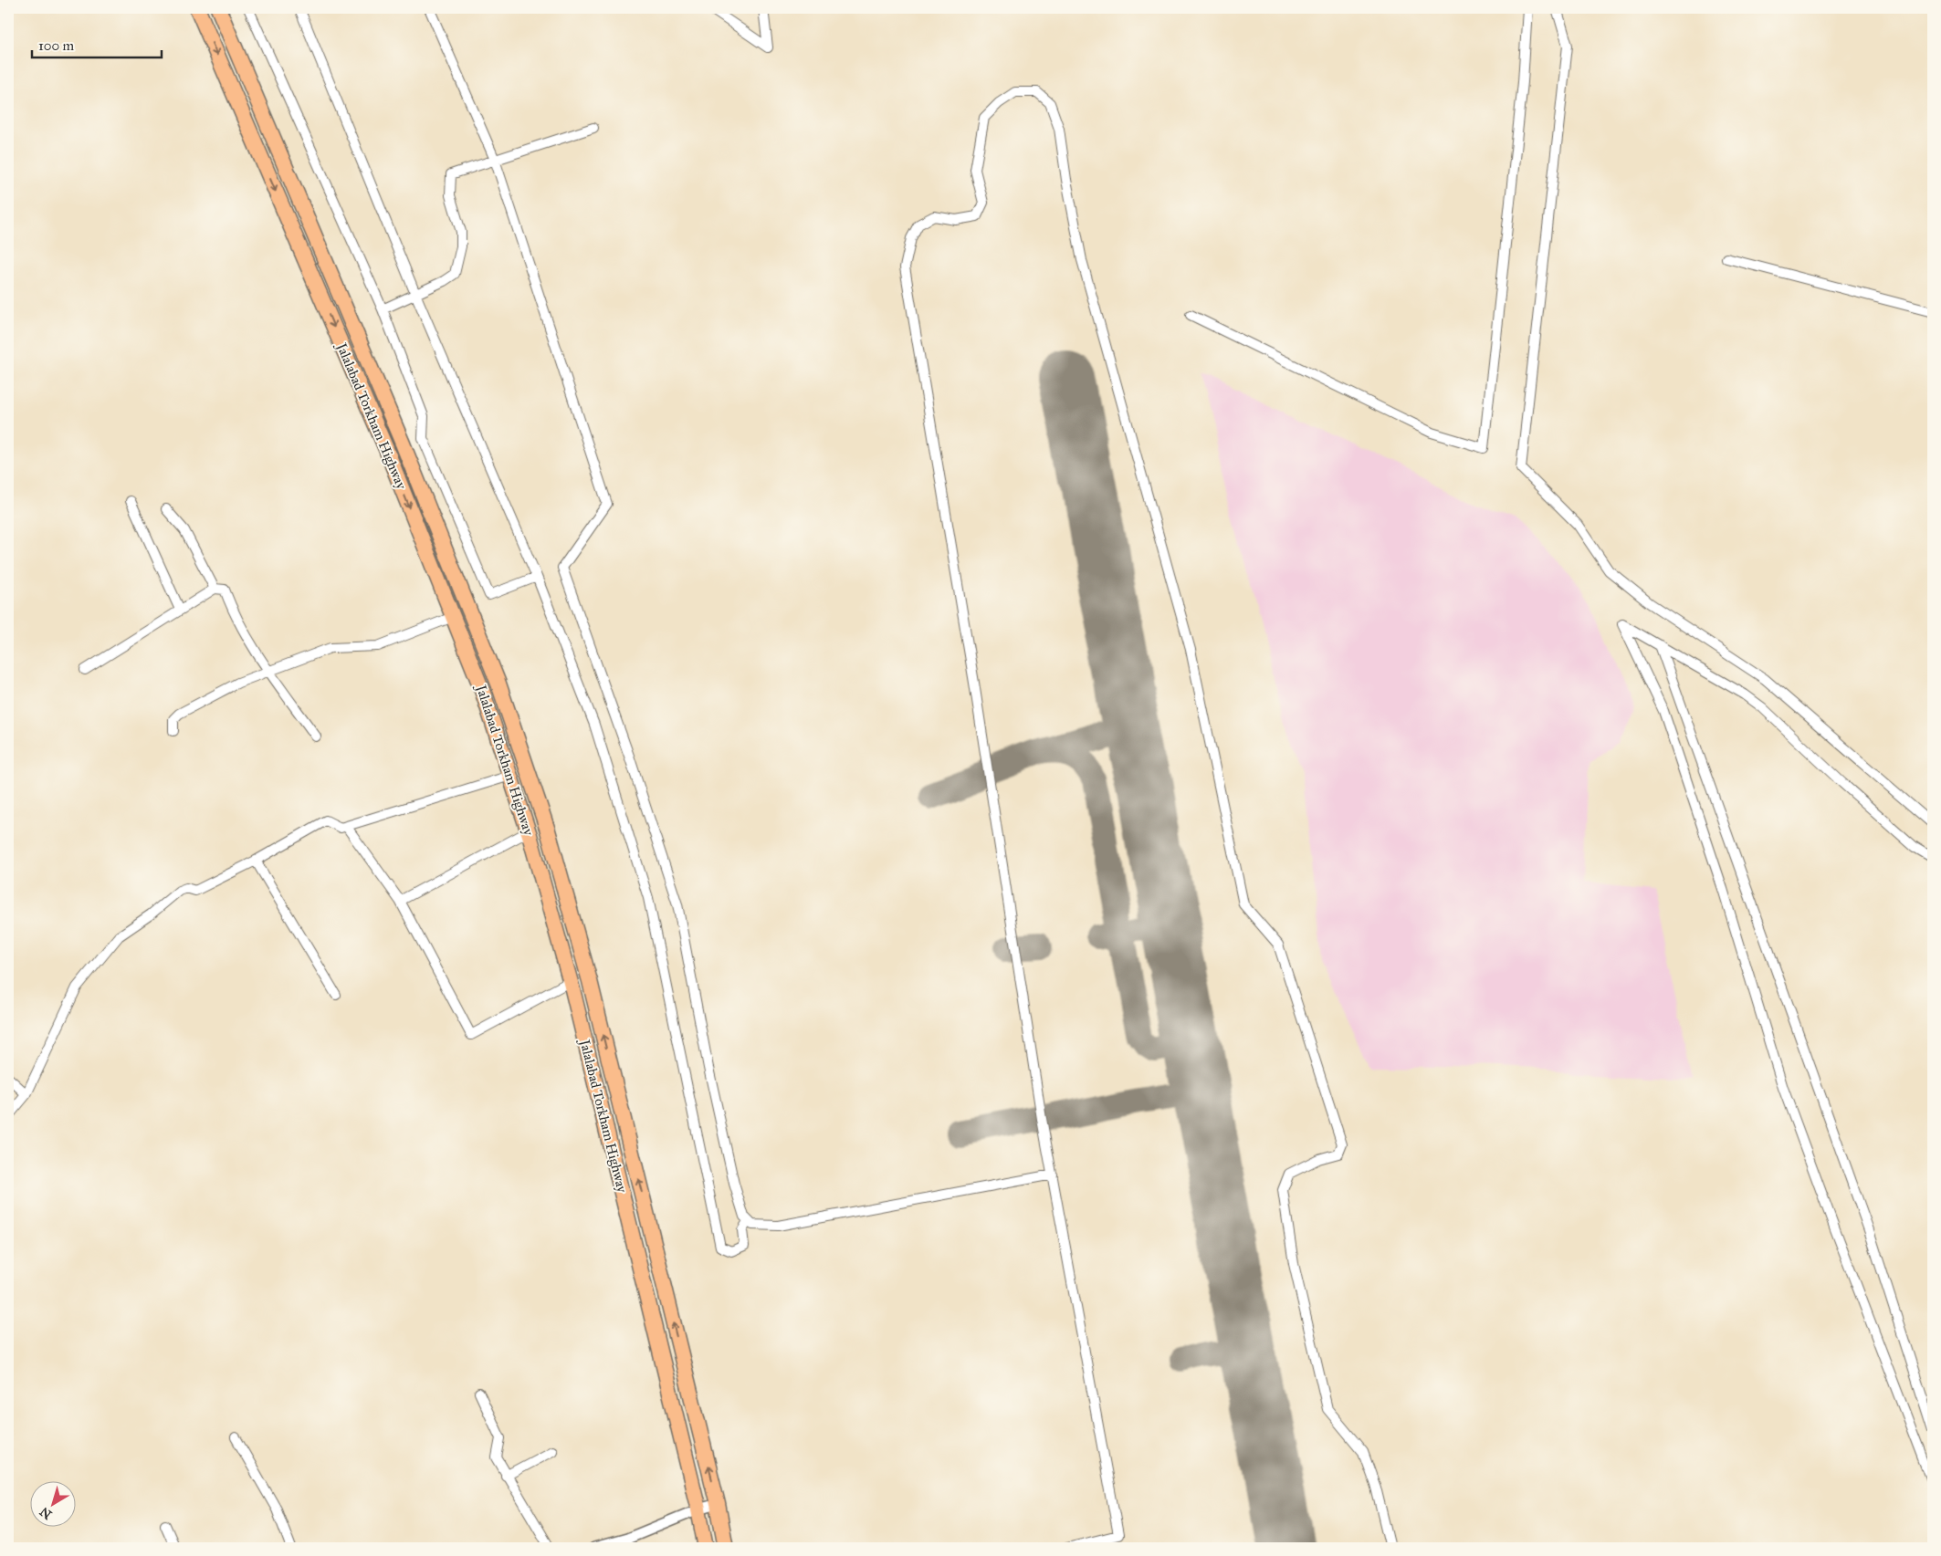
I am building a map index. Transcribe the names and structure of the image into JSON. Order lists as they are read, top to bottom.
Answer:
{
  "streets": {
    "highway": ["Jalalabad Torkham Highway"]
  },
  "scale_bar": "100 m",
  "north": "bottom left"
}
